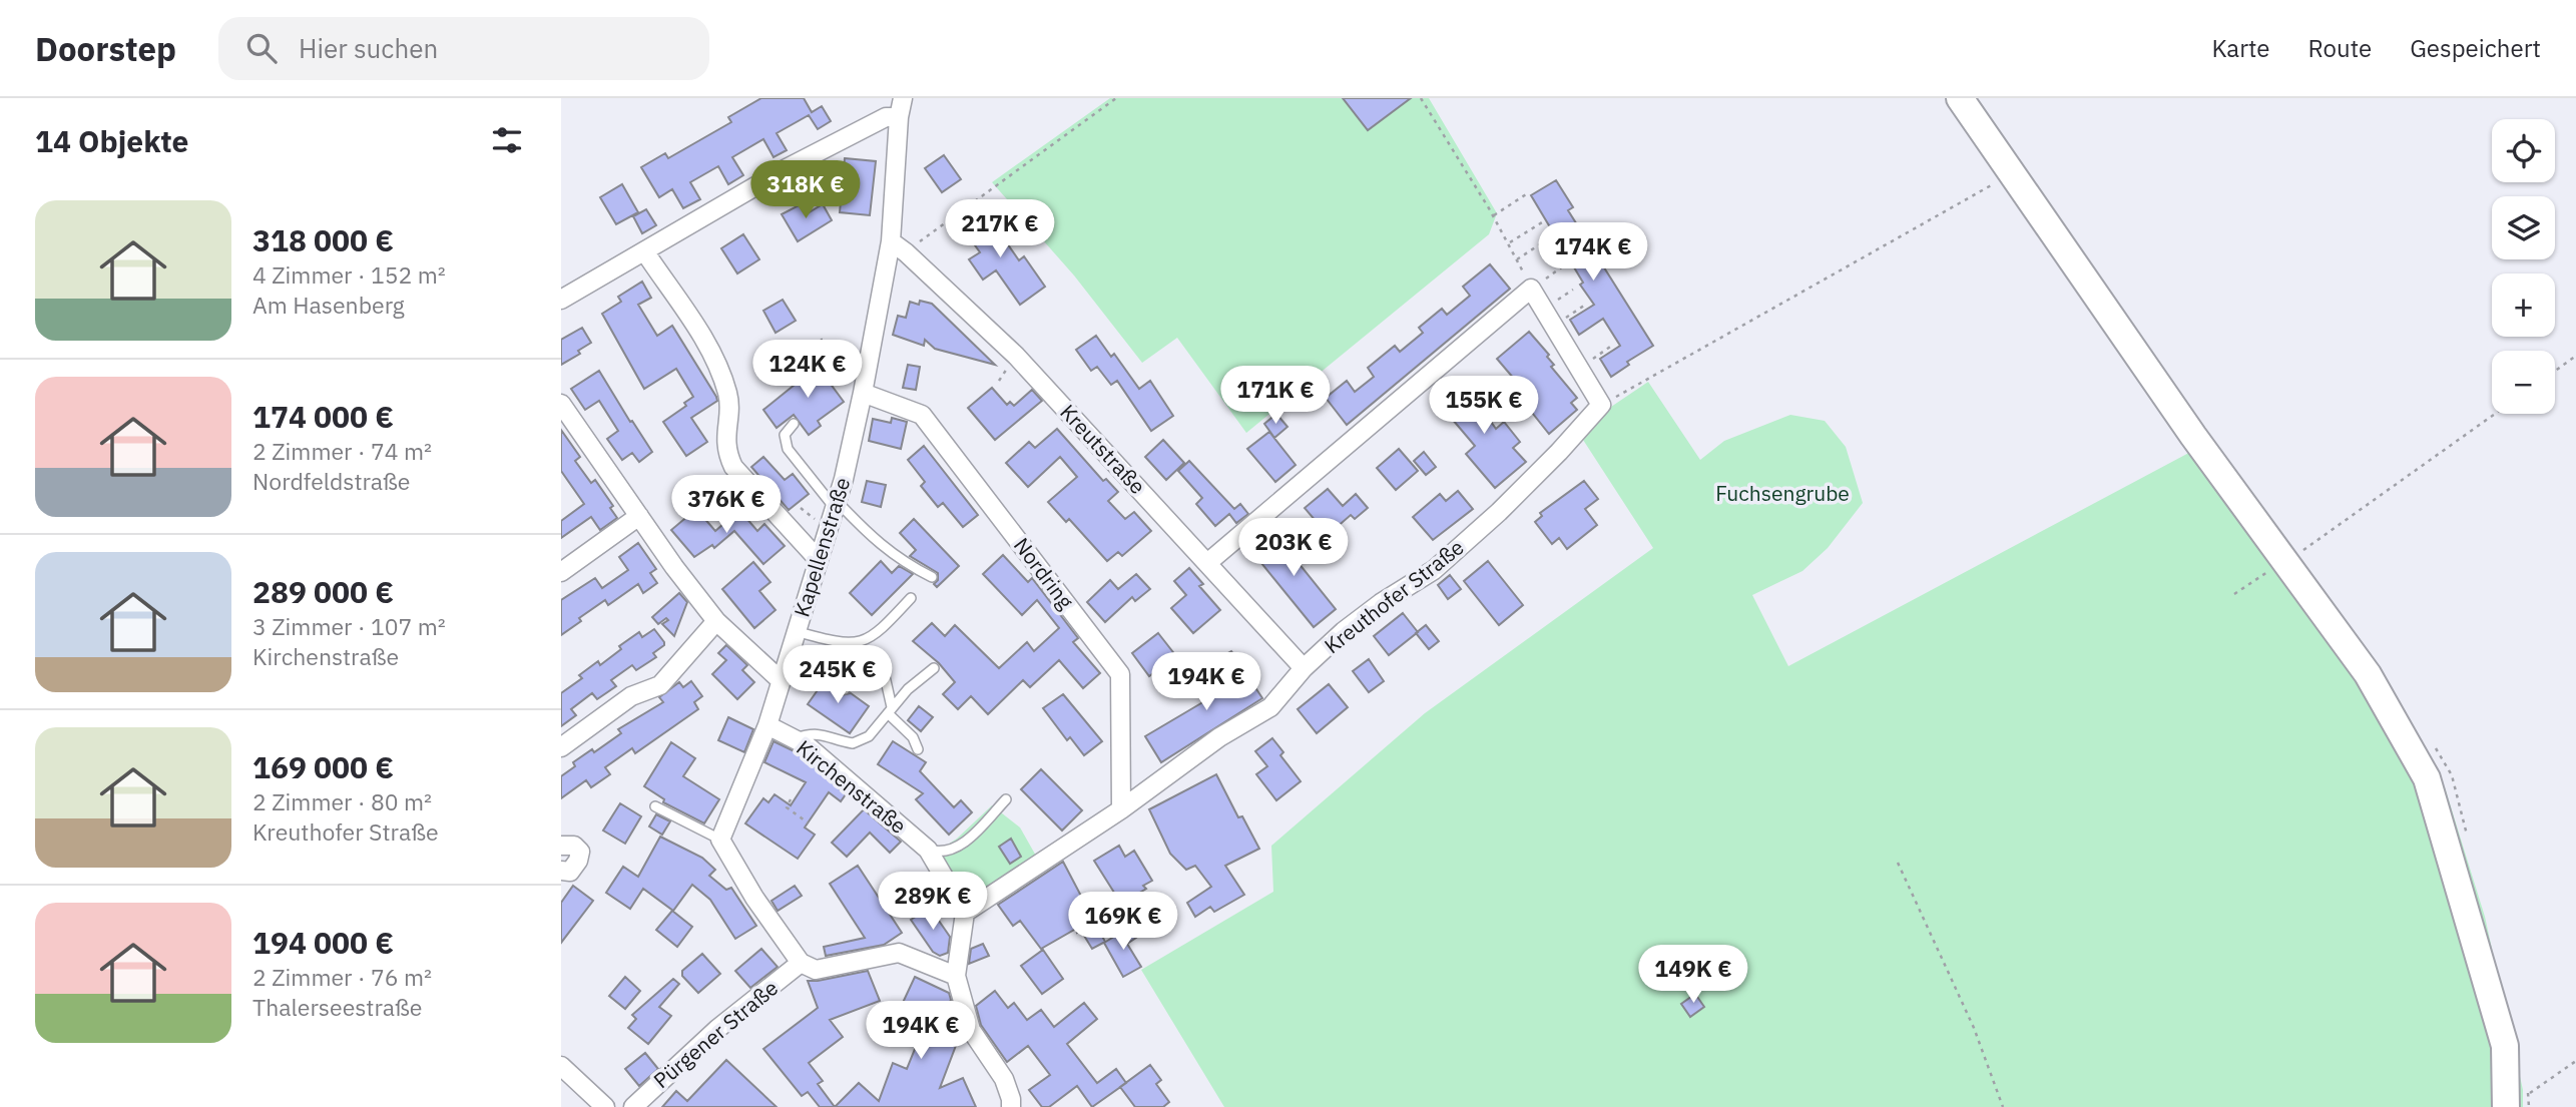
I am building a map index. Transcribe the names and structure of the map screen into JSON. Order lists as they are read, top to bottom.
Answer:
{
  "streets": {
    "street": [
      "Kreutstraße",
      "Kapellenstraße",
      "Nordring",
      "Kreuthofer Straße",
      "Kirchenstraße",
      "Pürgener Straße"
    ]
  },
  "crossings": [
    ["Kreutstraße", "Kapellenstraße"],
    ["Kreutstraße", "Kreuthofer Straße"],
    ["Kapellenstraße", "Nordring"],
    ["Kapellenstraße", "Kirchenstraße"],
    ["Nordring", "Kreuthofer Straße"],
    ["Kreuthofer Straße", "Kirchenstraße"]
  ],
  "parks": ["Fuchsengrube"],
  "page": {
    "header": "Doorstep",
    "search": "Hier suchen",
    "nav": ["Karte", "Route", "Gespeichert"],
    "heading": "14 Objekte",
    "map_buttons": ["+", "−"],
    "price": [
      "318K €",
      "217K €",
      "174K €",
      "124K €",
      "171K €",
      "155K €",
      "376K €",
      "203K €",
      "245K €",
      "194K €",
      "289K €",
      "169K €",
      "149K €",
      "194K €"
    ],
    "list": [
      {
        "name": "318 000 €",
        "note": "4 Zimmer · 152 m² · Am Hasenberg"
      },
      {
        "name": "174 000 €",
        "note": "2 Zimmer · 74 m² · Nordfeldstraße"
      },
      {
        "name": "289 000 €",
        "note": "3 Zimmer · 107 m² · Kirchenstraße"
      },
      {
        "name": "169 000 €",
        "note": "2 Zimmer · 80 m² · Kreuthofer Straße"
      },
      {
        "name": "194 000 €",
        "note": "2 Zimmer · 76 m² · Thalerseestraße"
      }
    ]
  }
}
